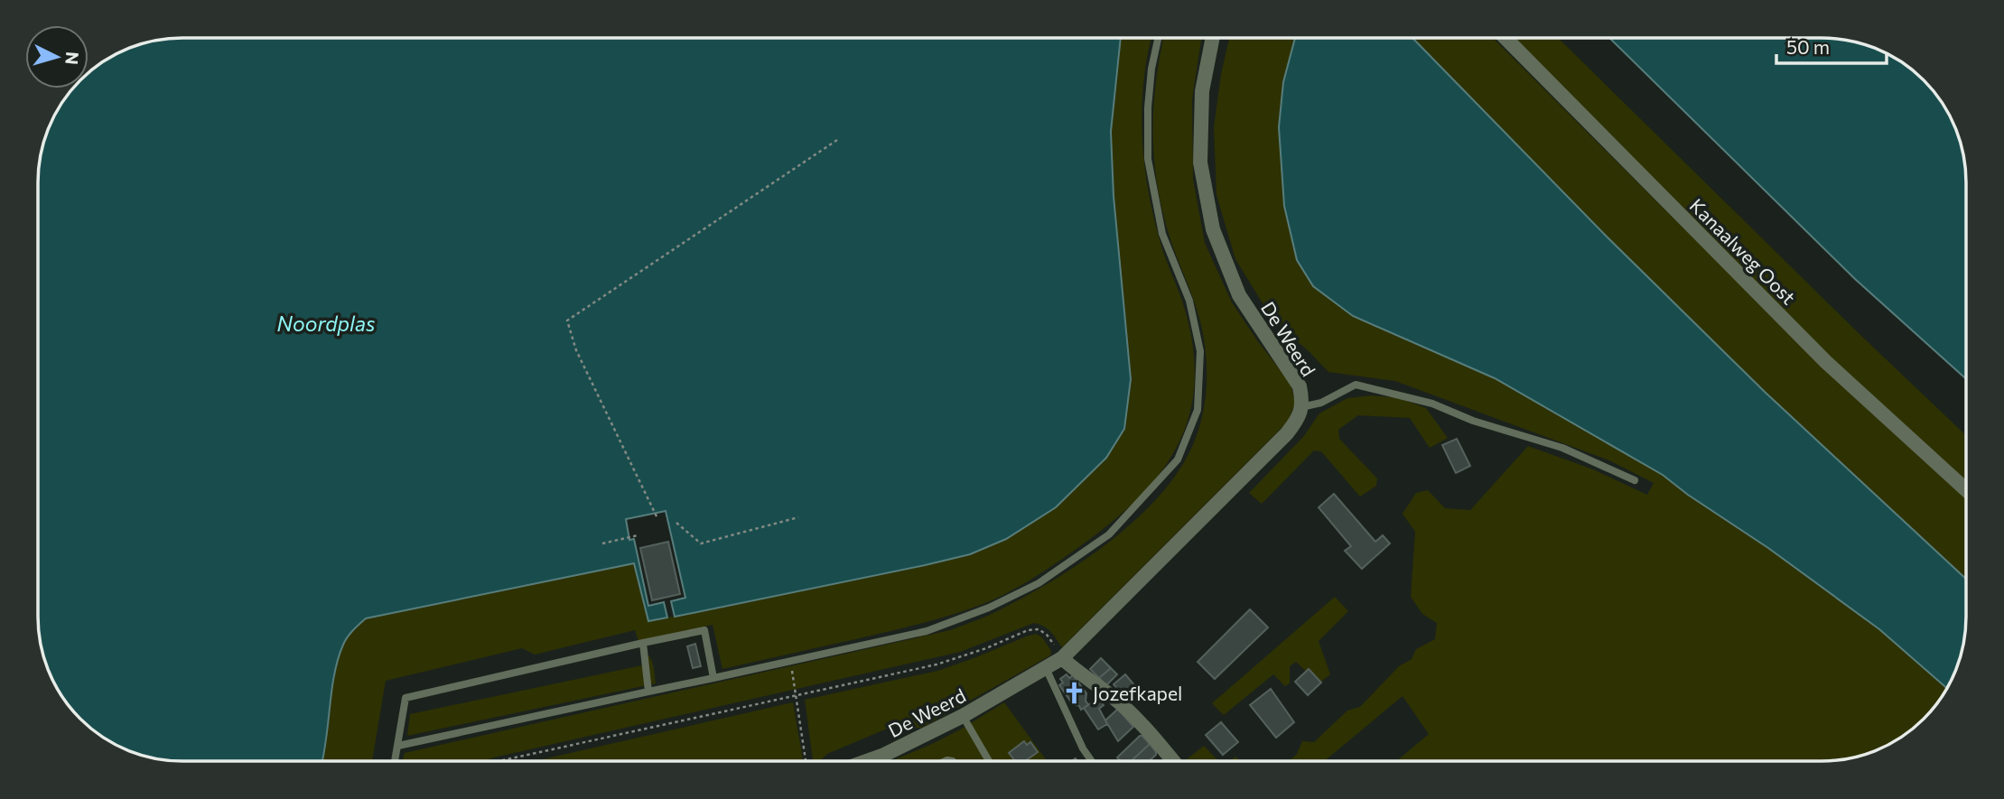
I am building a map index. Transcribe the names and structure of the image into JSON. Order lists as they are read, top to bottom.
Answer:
{
  "streets": {
    "street": ["Kanaalweg Oost", "De Weerd"]
  },
  "water": ["Noordplas"],
  "places": {
    "church": ["Jozefkapel"]
  },
  "scale_bar": "50 m",
  "north": "right"
}
